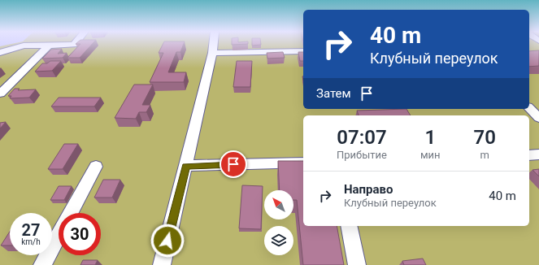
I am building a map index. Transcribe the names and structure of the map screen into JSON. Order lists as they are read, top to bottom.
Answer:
{
  "north": "top left",
  "page": {
    "turn": ["40 m", "Клубный переулок"],
    "then": "Затем",
    "eta": [
      "07:07",
      "Прибытие",
      "1",
      "мин",
      "70",
      "m"
    ],
    "list": [
      {
        "name": "Направо",
        "note": "Клубный переулок",
        "value": "40 m"
      }
    ],
    "speed": "27 km/h",
    "limit": "30"
  }
}
